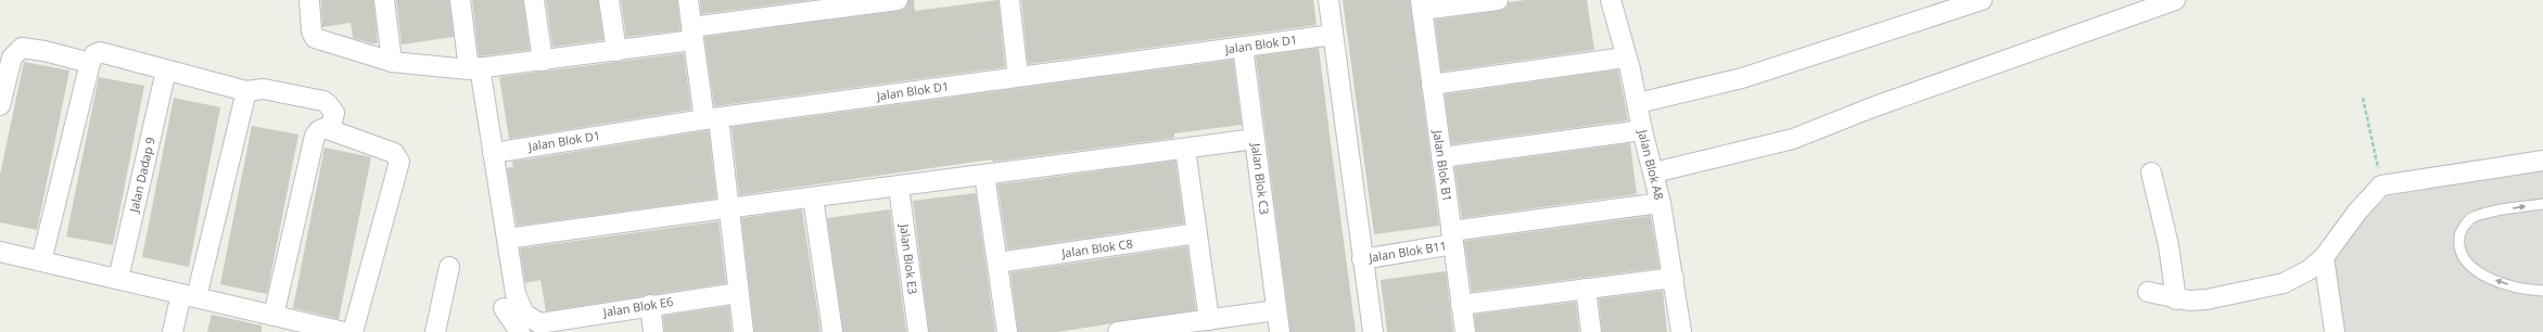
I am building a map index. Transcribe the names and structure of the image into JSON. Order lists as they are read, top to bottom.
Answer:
{
  "streets": {
    "street": [
      "Jalan Blok D1",
      "Jalan Blok A8",
      "Jalan Blok B1",
      "Jalan Dadap 9",
      "Jalan Blok C3",
      "Jalan Blok C8",
      "Jalan Blok B11",
      "Jalan Blok E3",
      "Jalan Blok E6"
    ]
  },
  "crossings": [
    ["Jalan Blok D1", "Jalan Blok C3"],
    ["Jalan Blok A8", "Jalan Blok B11"],
    ["Jalan Blok B1", "Jalan Blok B11"]
  ]
}
